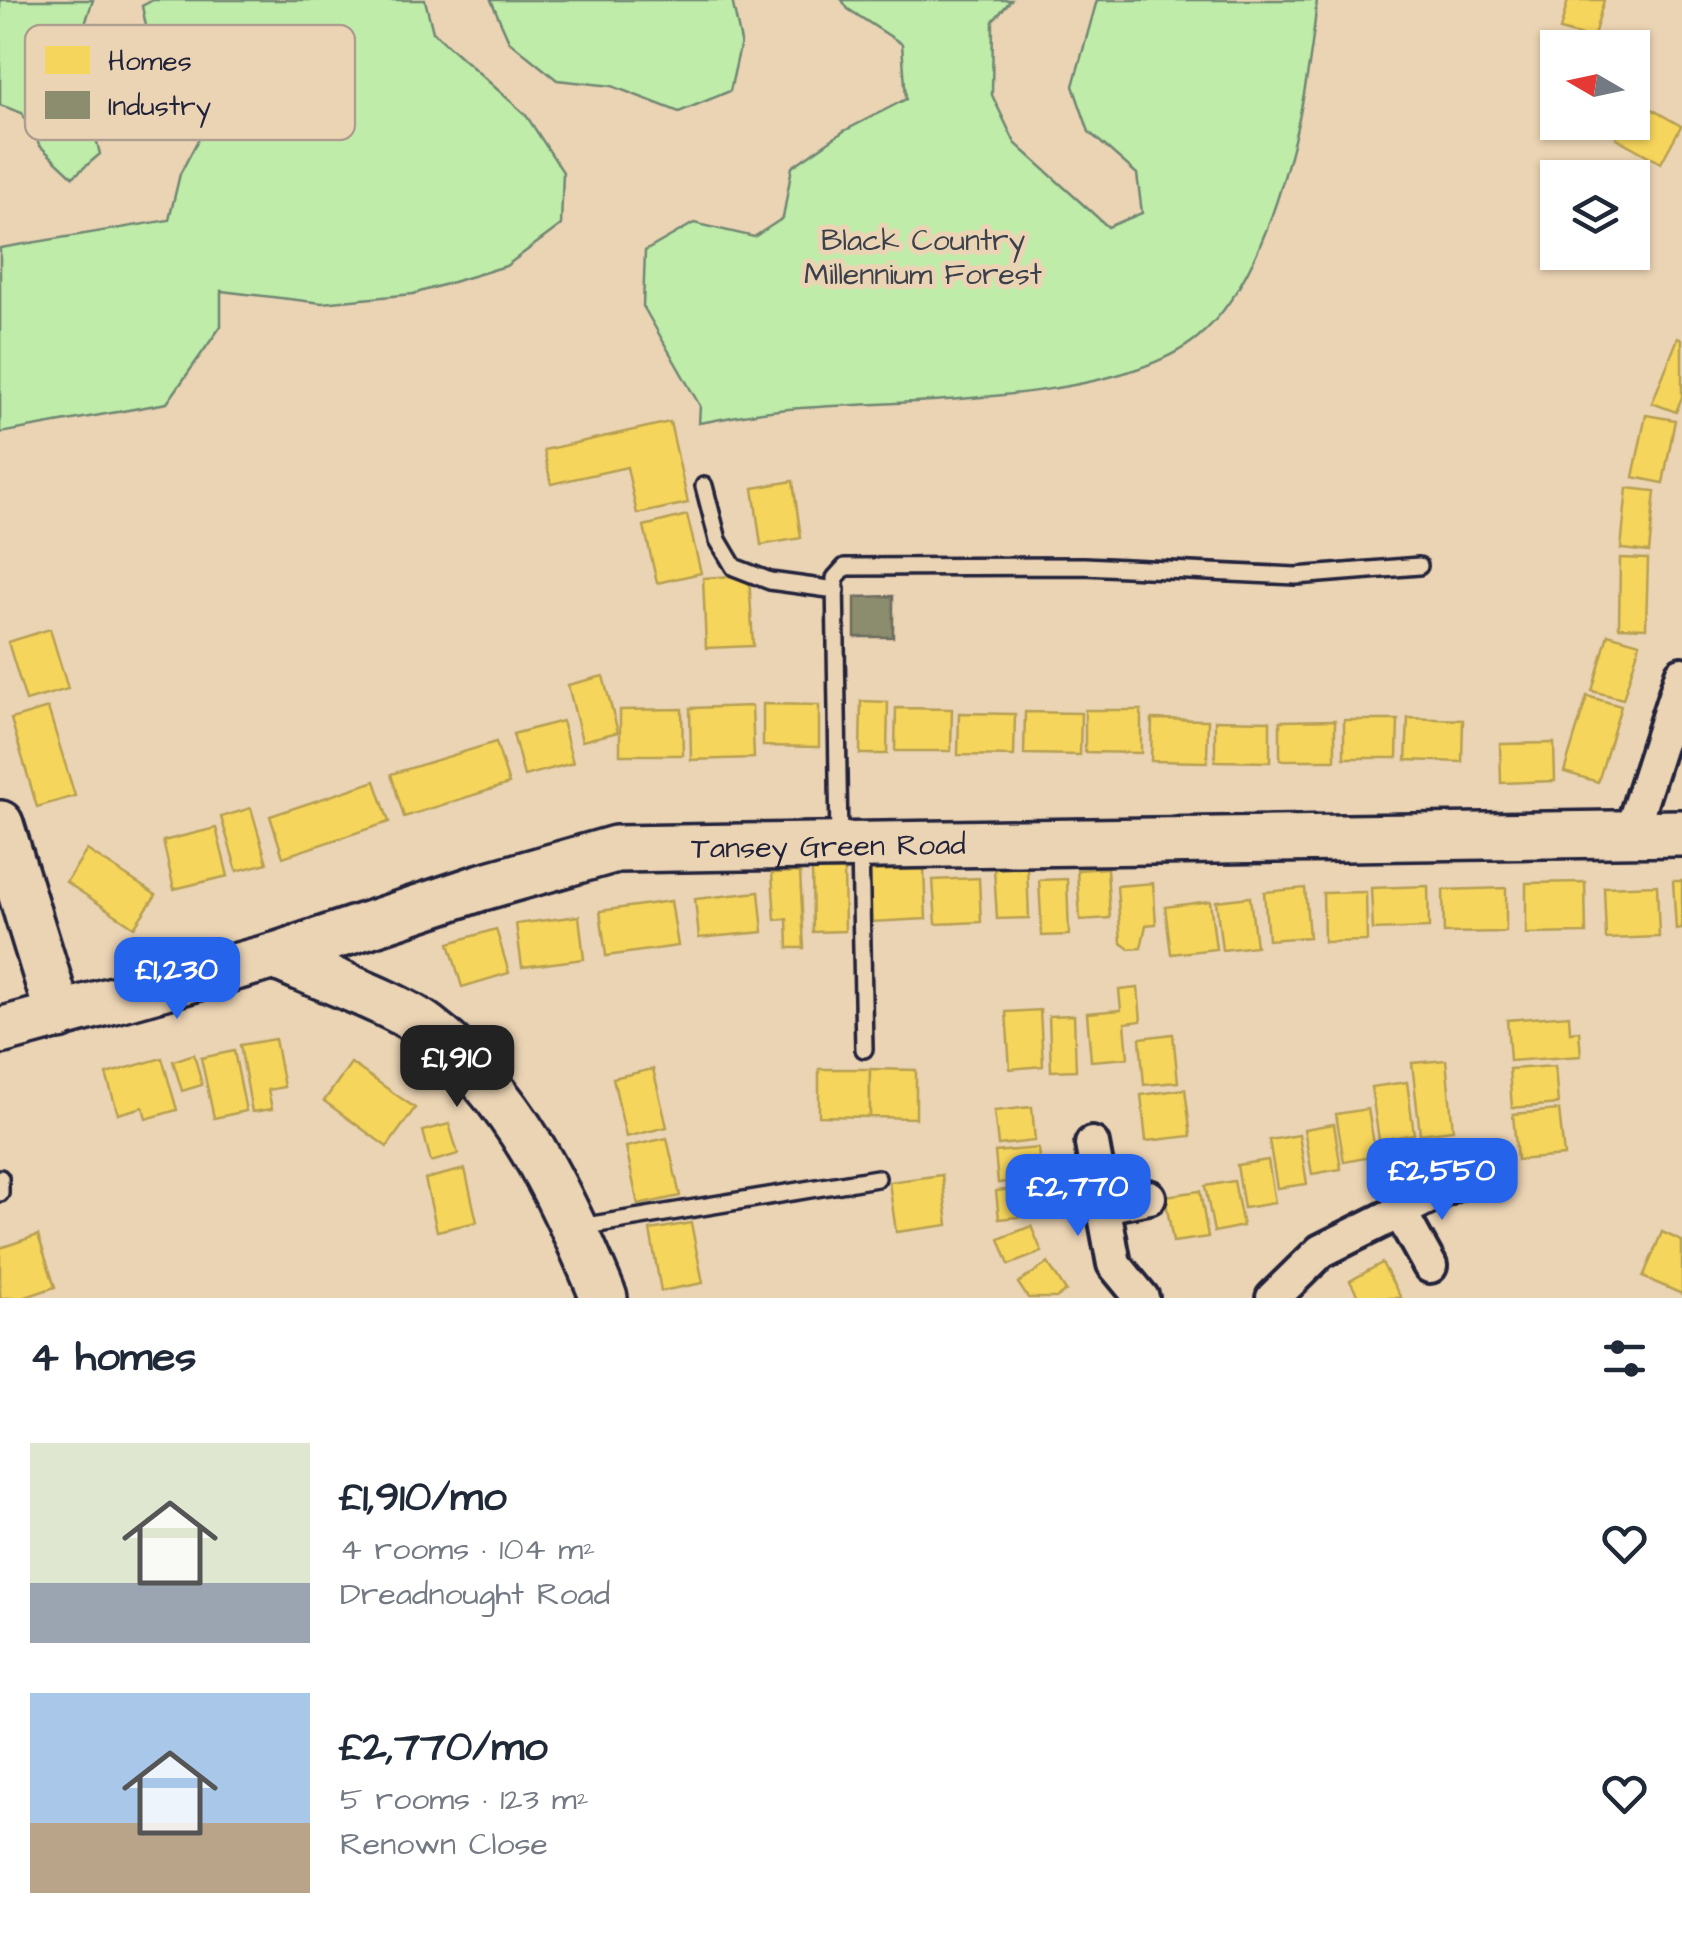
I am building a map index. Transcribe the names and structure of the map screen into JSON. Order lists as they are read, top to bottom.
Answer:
{
  "streets": {
    "street": ["Tansey Green Road"]
  },
  "parks": ["Black Country Millennium Forest"],
  "legend": ["Homes", "Industry"],
  "north": "left",
  "page": {
    "price": [
      "£1,230",
      "£1,910",
      "£2,550",
      "£2,770"
    ],
    "heading": "4 homes",
    "list": [
      {
        "name": "£1,910/mo",
        "note": "4 rooms · 104 m² · Dreadnought Road"
      },
      {
        "name": "£2,770/mo",
        "note": "5 rooms · 123 m² · Renown Close"
      }
    ]
  }
}
